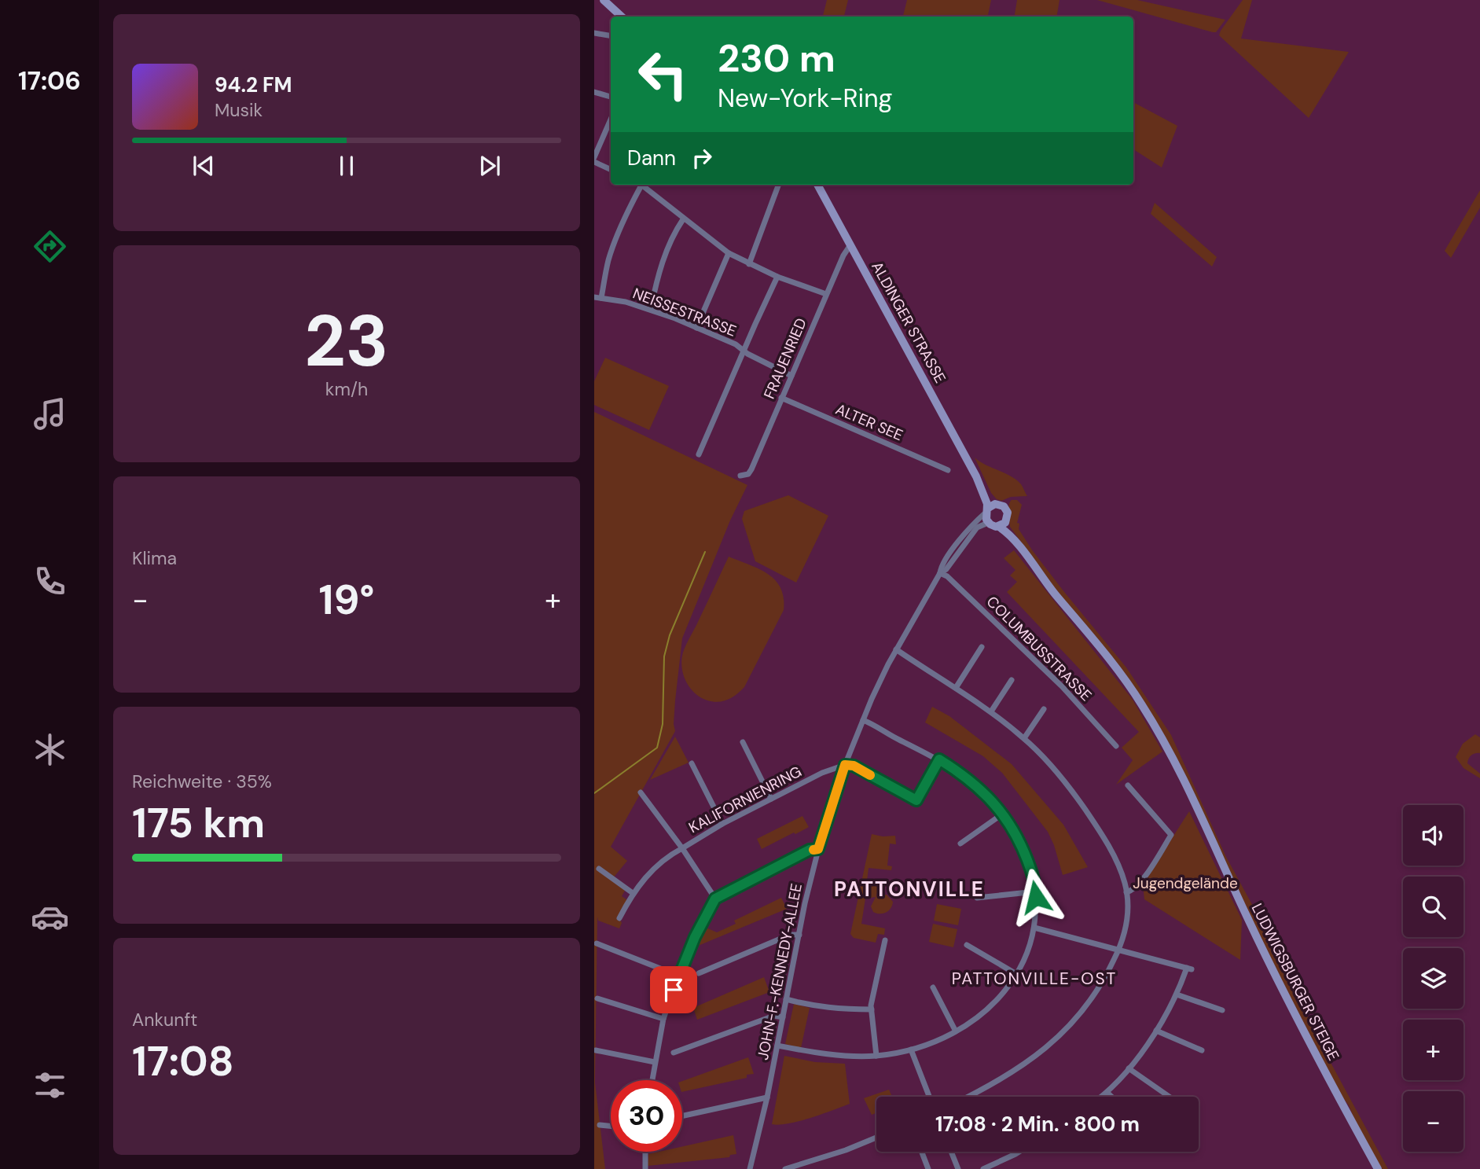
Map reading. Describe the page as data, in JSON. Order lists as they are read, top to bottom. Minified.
{"streets":{"main road":["ALDINGER STRASSE","LUDWIGSBURGER STEIGE"],"street":["NEISSESTRASSE","FRAUENRIED","ALTER SEE","COLUMBUSSTRASSE","KALIFORNIENRING","JOHN-F.-KENNEDY-ALLEE"]},"crossings":[["NEISSESTRASSE","FRAUENRIED"],["ALDINGER STRASSE","FRAUENRIED"],["ALDINGER STRASSE","JOHN-F.-KENNEDY-ALLEE"],["FRAUENRIED","ALTER SEE"],["COLUMBUSSTRASSE","JOHN-F.-KENNEDY-ALLEE"],["KALIFORNIENRING","JOHN-F.-KENNEDY-ALLEE"]],"districts":["PATTONVILLE","PATTONVILLE-OST"],"parks":["Jugendgelände"],"page":{"tabs":"17:06","turn":["230 m","New-York-Ring"],"song":["94.2 FM","Musik"],"then":"Dann","tile":[["23","km/h"],"Klima",["Reichweite · 35%","175 km"],["Ankunft","17:08"]],"heat":["−","19°","+"],"map_buttons":["+","−"],"limit":"30","trip":"17:08 · 2 Min. · 800 m"}}
